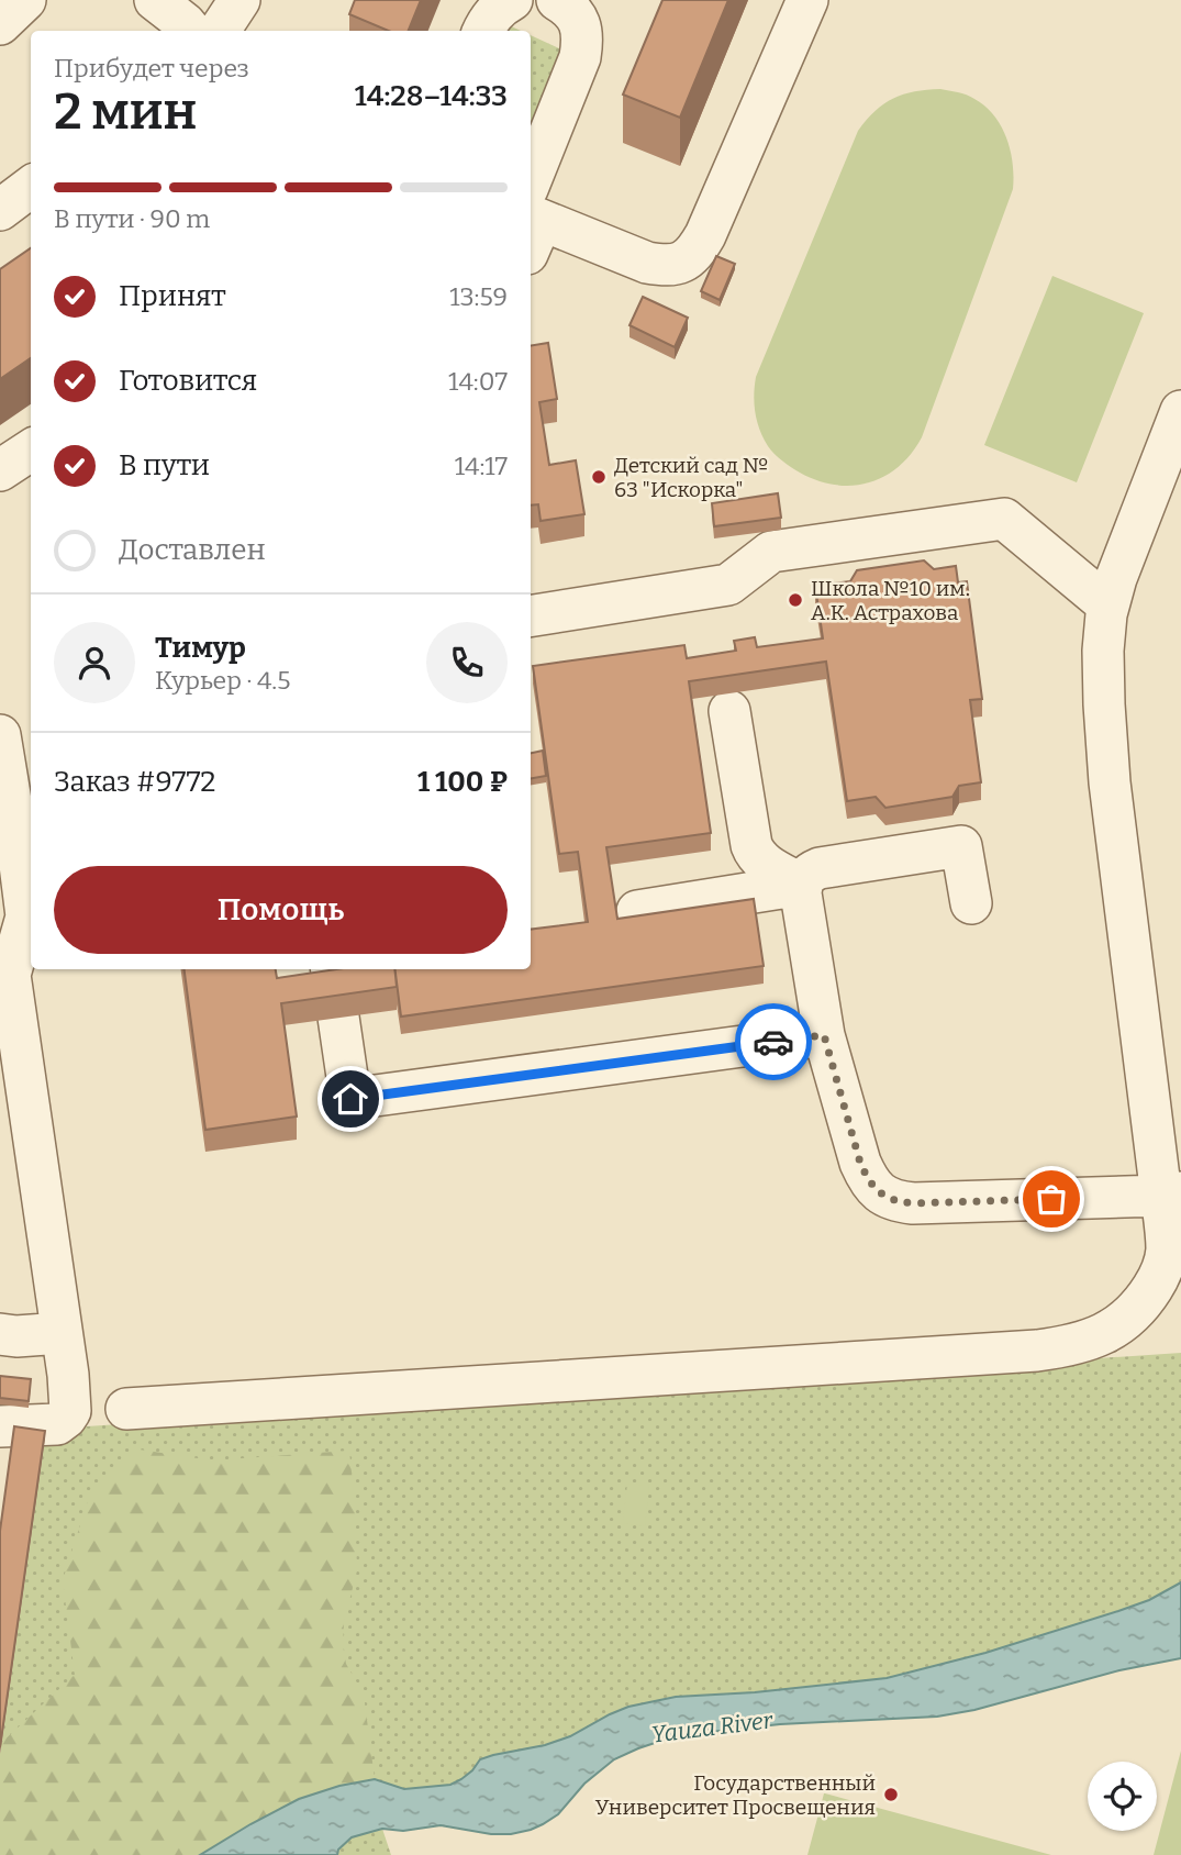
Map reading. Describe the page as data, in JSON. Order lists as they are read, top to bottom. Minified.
{"water":["Yauza River"],"places":["Детский сад № 63 \"Искорка\"","Школа №10 им. А.К. Астрахова","Государственный Университет Просвещения"],"page":{"heading":["2 мин","Прибудет через","14:28–14:33"],"panel":["Тимур","Курьер · 4.5","Заказ #9772","1 100 ₽"],"bar":"В пути · 90 m","list":[["Принят","13:59"],["Готовится","14:07"],["В пути","14:17"],"Доставлен"],"buttons":"Помощь"}}
